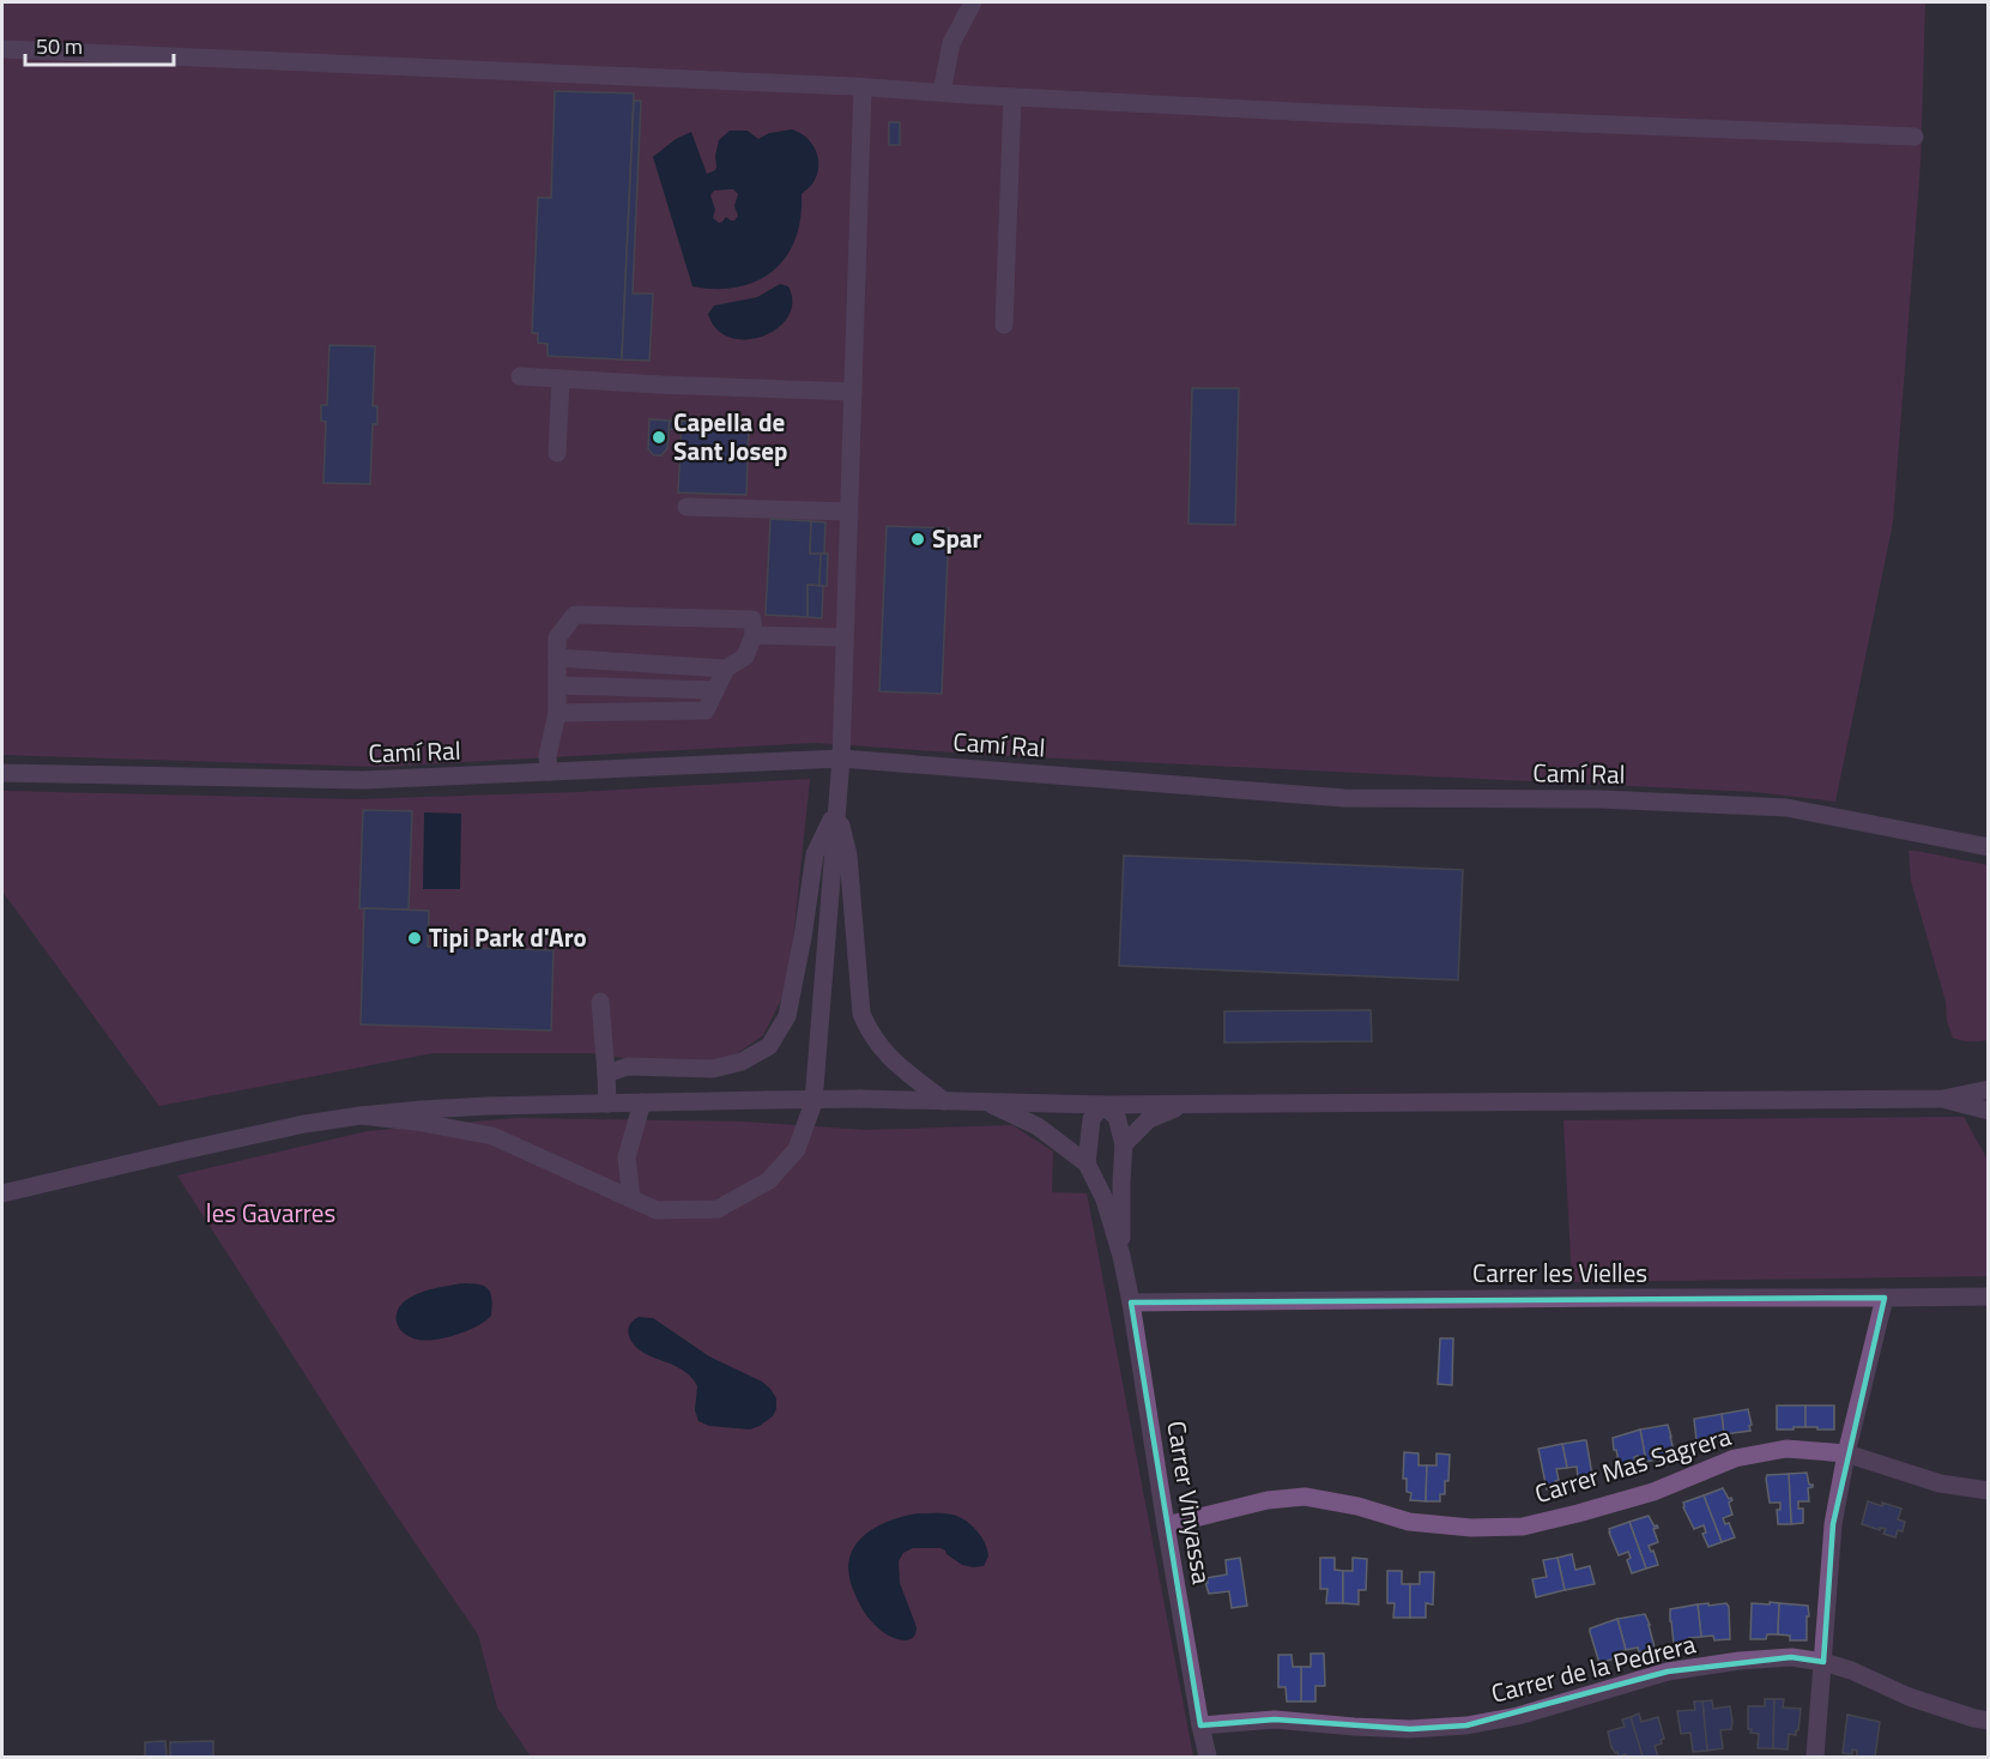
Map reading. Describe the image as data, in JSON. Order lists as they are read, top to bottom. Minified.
{"streets":{"street":["Camí Ral","Carrer les Vielles","Carrer Mas Sagrera","Carrer Vinyassa","Carrer de la Pedrera"]},"crossings":[["Carrer les Vielles","Carrer Vinyassa"],["Carrer Mas Sagrera","Carrer Vinyassa"],["Carrer Vinyassa","Carrer de la Pedrera"]],"parks":["les Gavarres"],"places":["Capella de Sant Josep","Spar","Tipi Park d'Aro"],"scale_bar":"50 m"}
